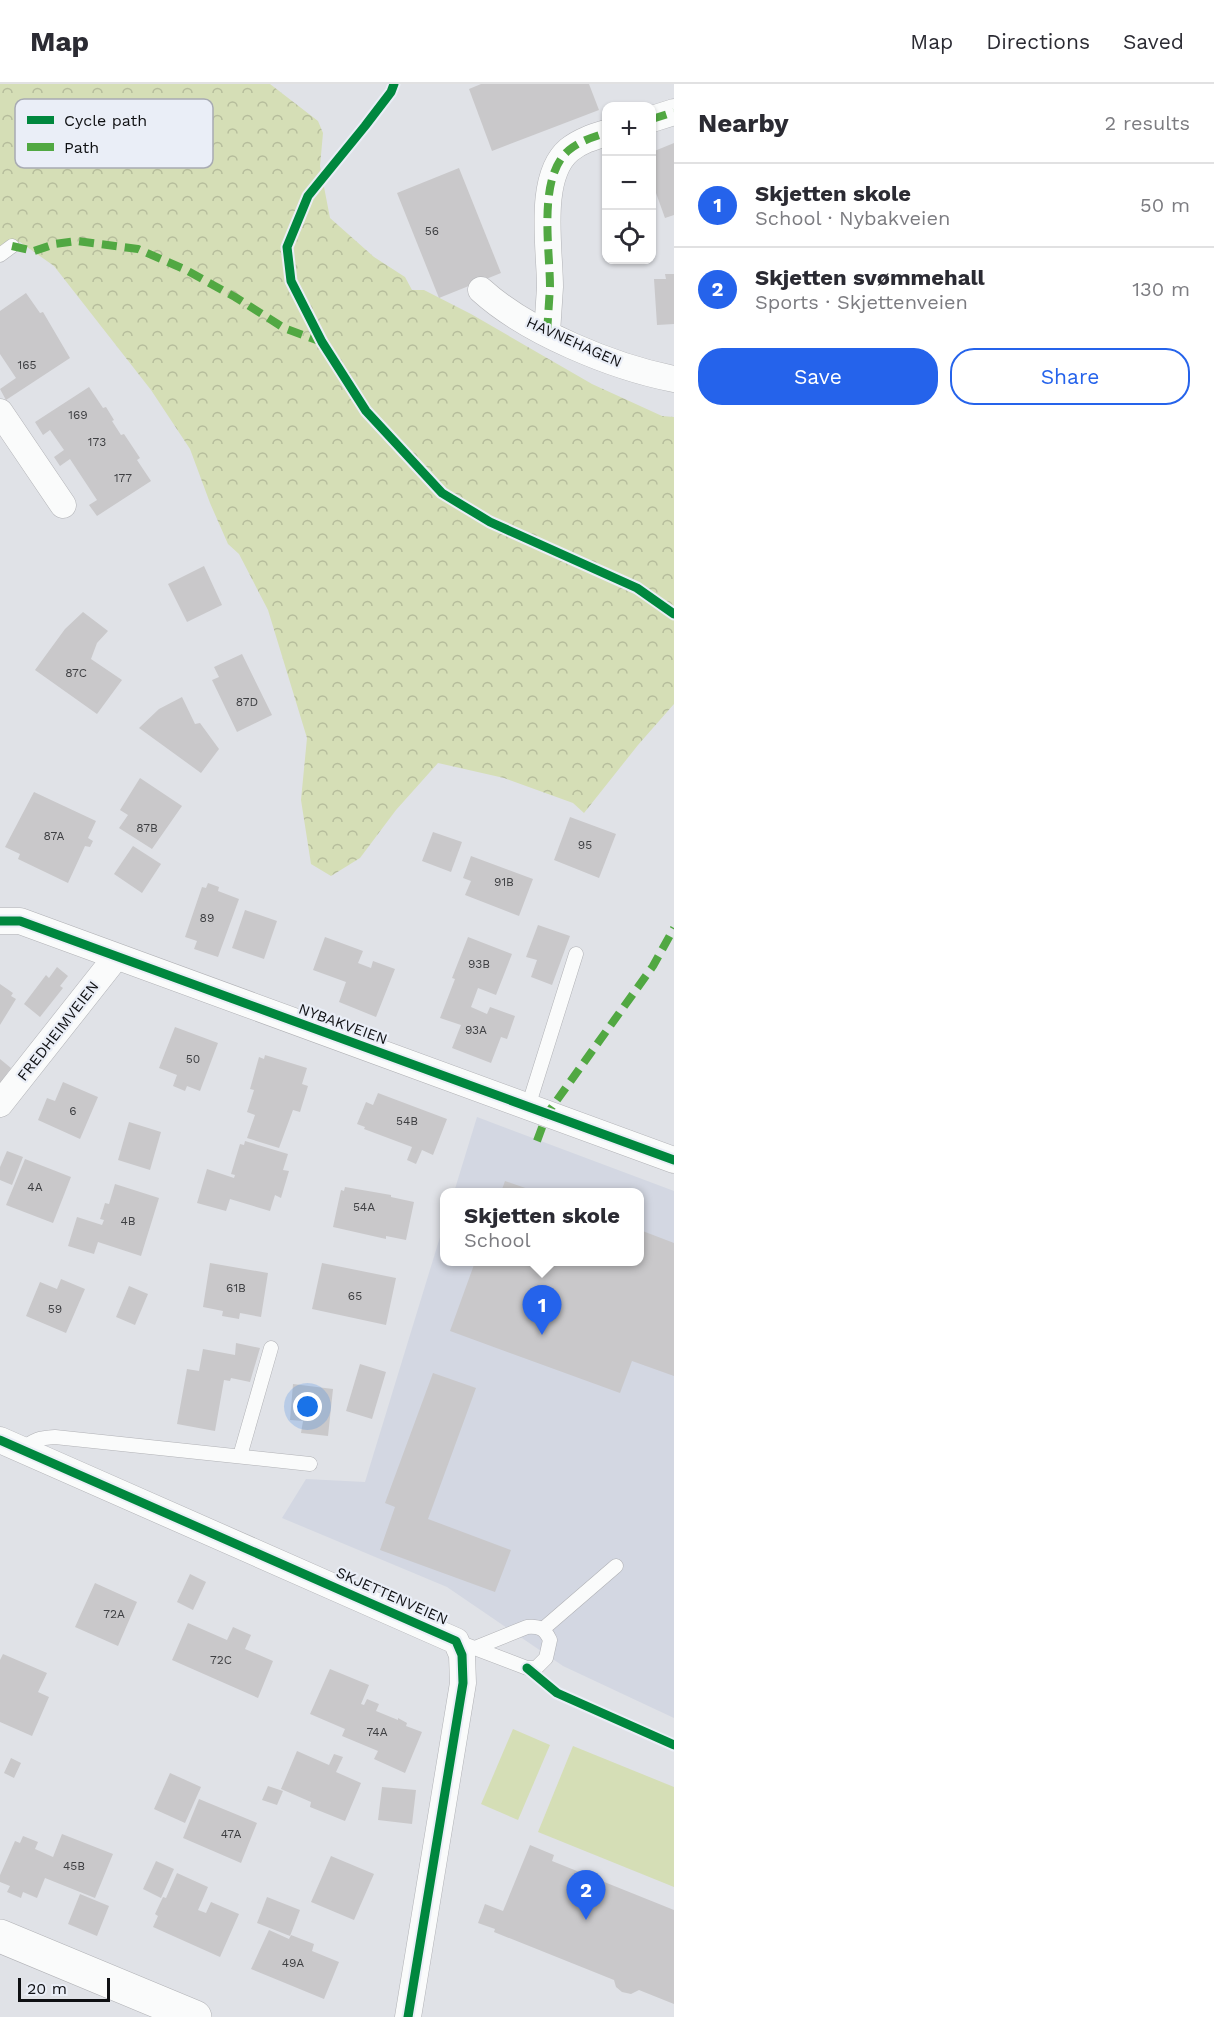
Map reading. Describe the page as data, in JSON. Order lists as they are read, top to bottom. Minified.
{"streets":{"street":["HAVNEHAGEN","NYBAKVEIEN","FREDHEIMVEIEN","SKJETTENVEIEN"]},"crossings":[["NYBAKVEIEN","FREDHEIMVEIEN"]],"house_numbers":["56","165","169","173","177","87C","87D","87B","87A","95","91B","89","93B","93A","50","6","54B","4A","54A","4B","61B","65","59","72A","72C","74A","47A","45B","49A"],"legend":["Cycle path","Path"],"scale_bar":"20 m","page":{"header":"Map","nav":["Map","Directions","Saved"],"heading":["Nearby","2 results"],"map_buttons":["+","−"],"list":[{"mark":"1","name":"Skjetten skole","note":"School · Nybakveien","value":"50 m"},{"mark":"2","name":"Skjetten svømmehall","note":"Sports · Skjettenveien","value":"130 m"}],"buttons":["Save","Share"],"popup":["Skjetten skole","School"],"pins":["1","2"],"scale":"20 m"}}
